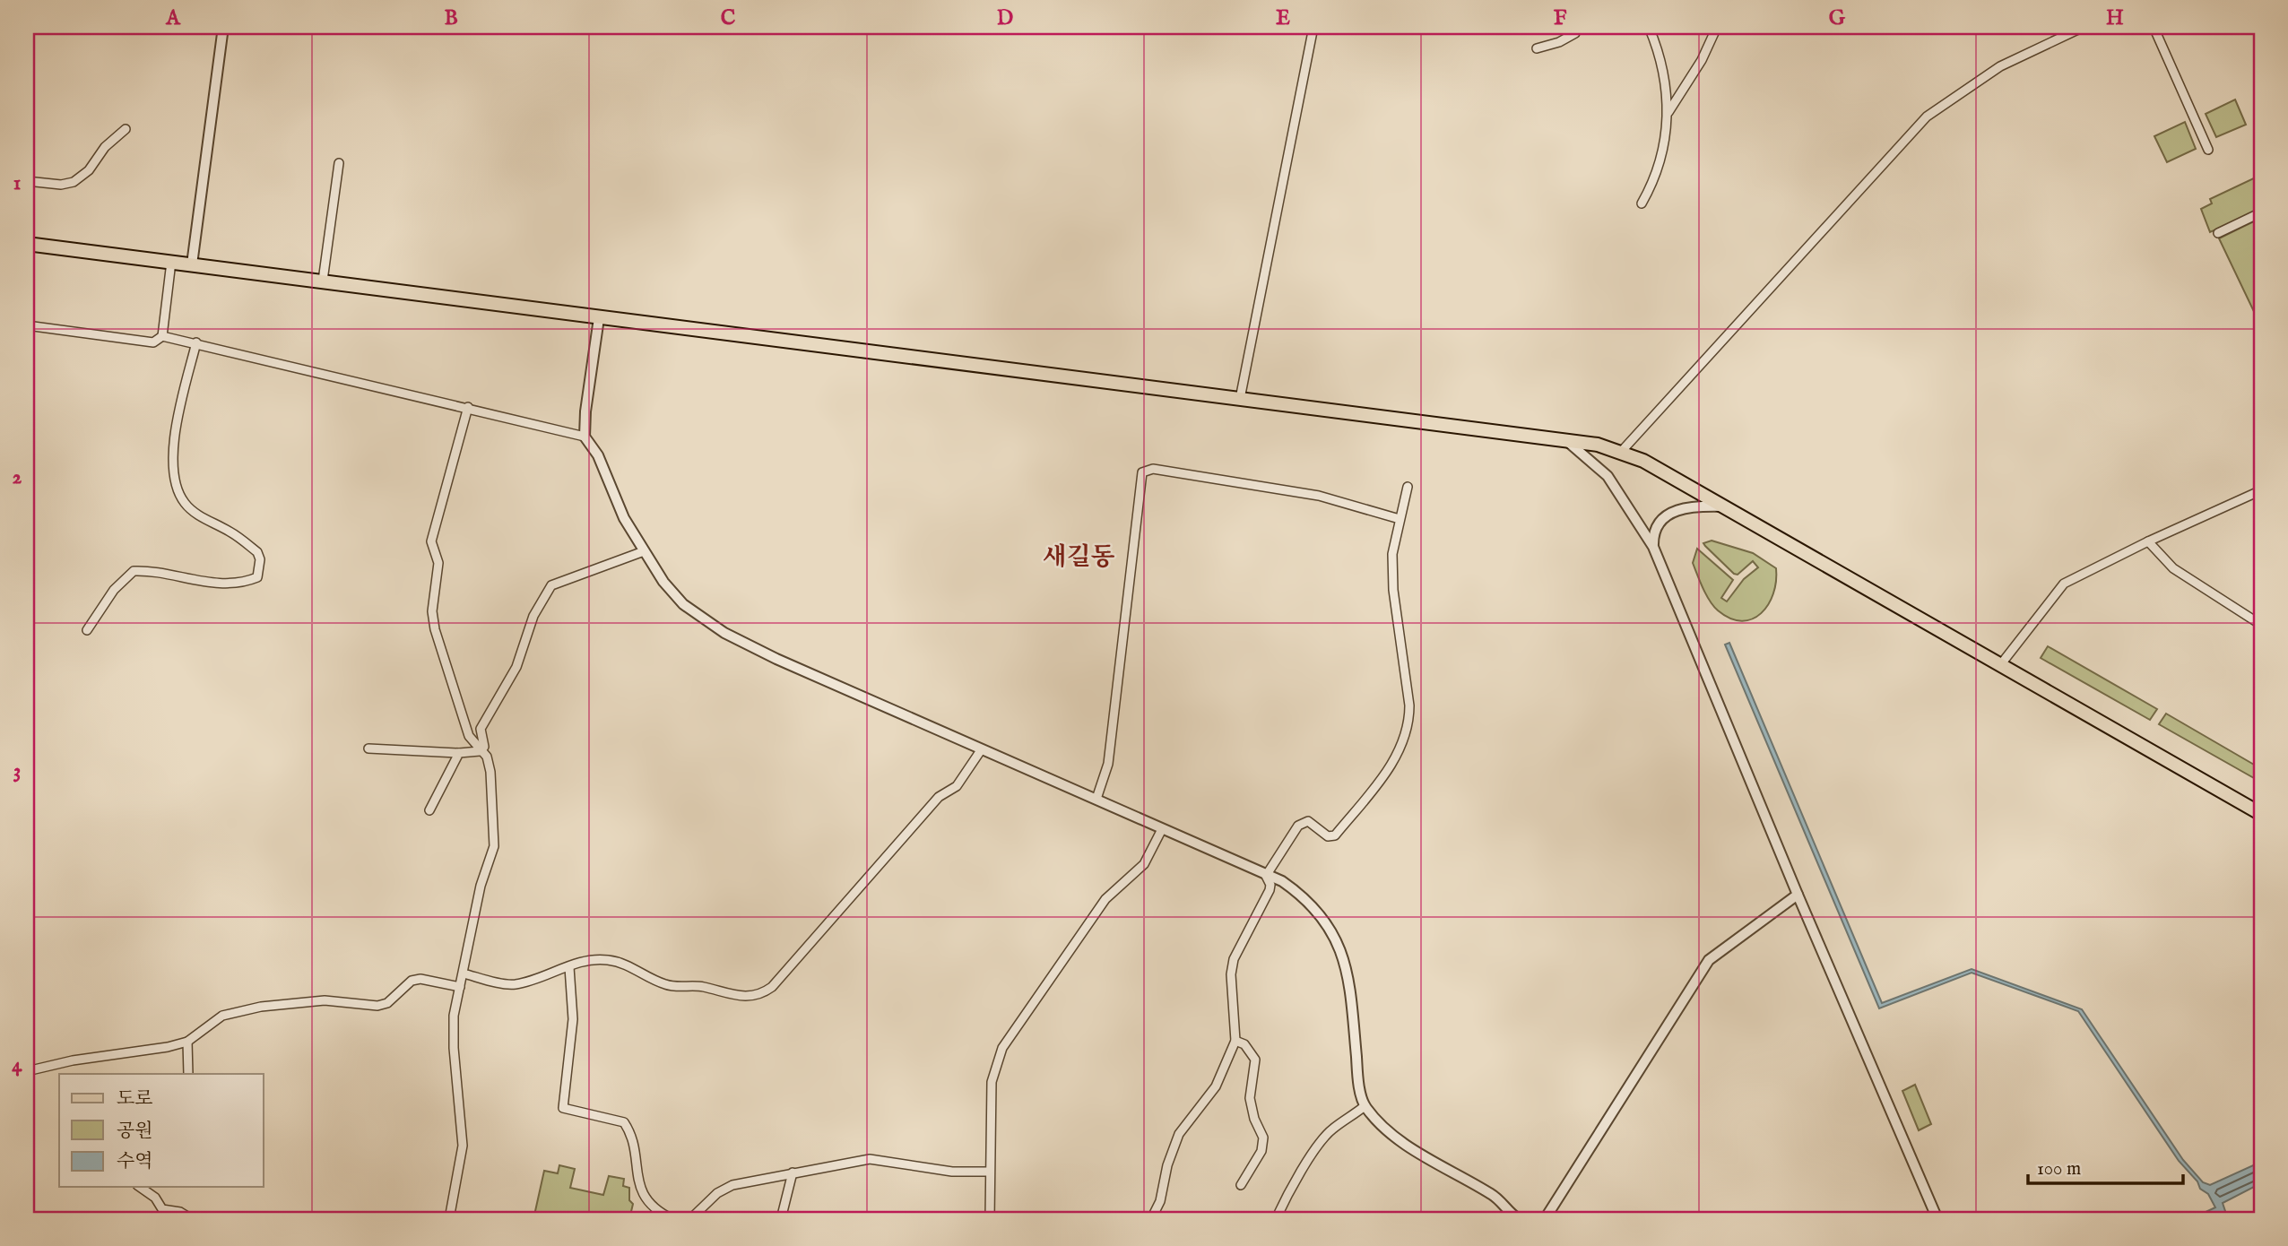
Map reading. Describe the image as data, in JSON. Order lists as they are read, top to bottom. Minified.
{"districts":["새길동"],"legend":["도로","공원","수역"],"scale_bar":"100 m","grid":{"columns":["A","B","C","D","E","F","G","H"],"rows":["1","2","3","4"]}}
